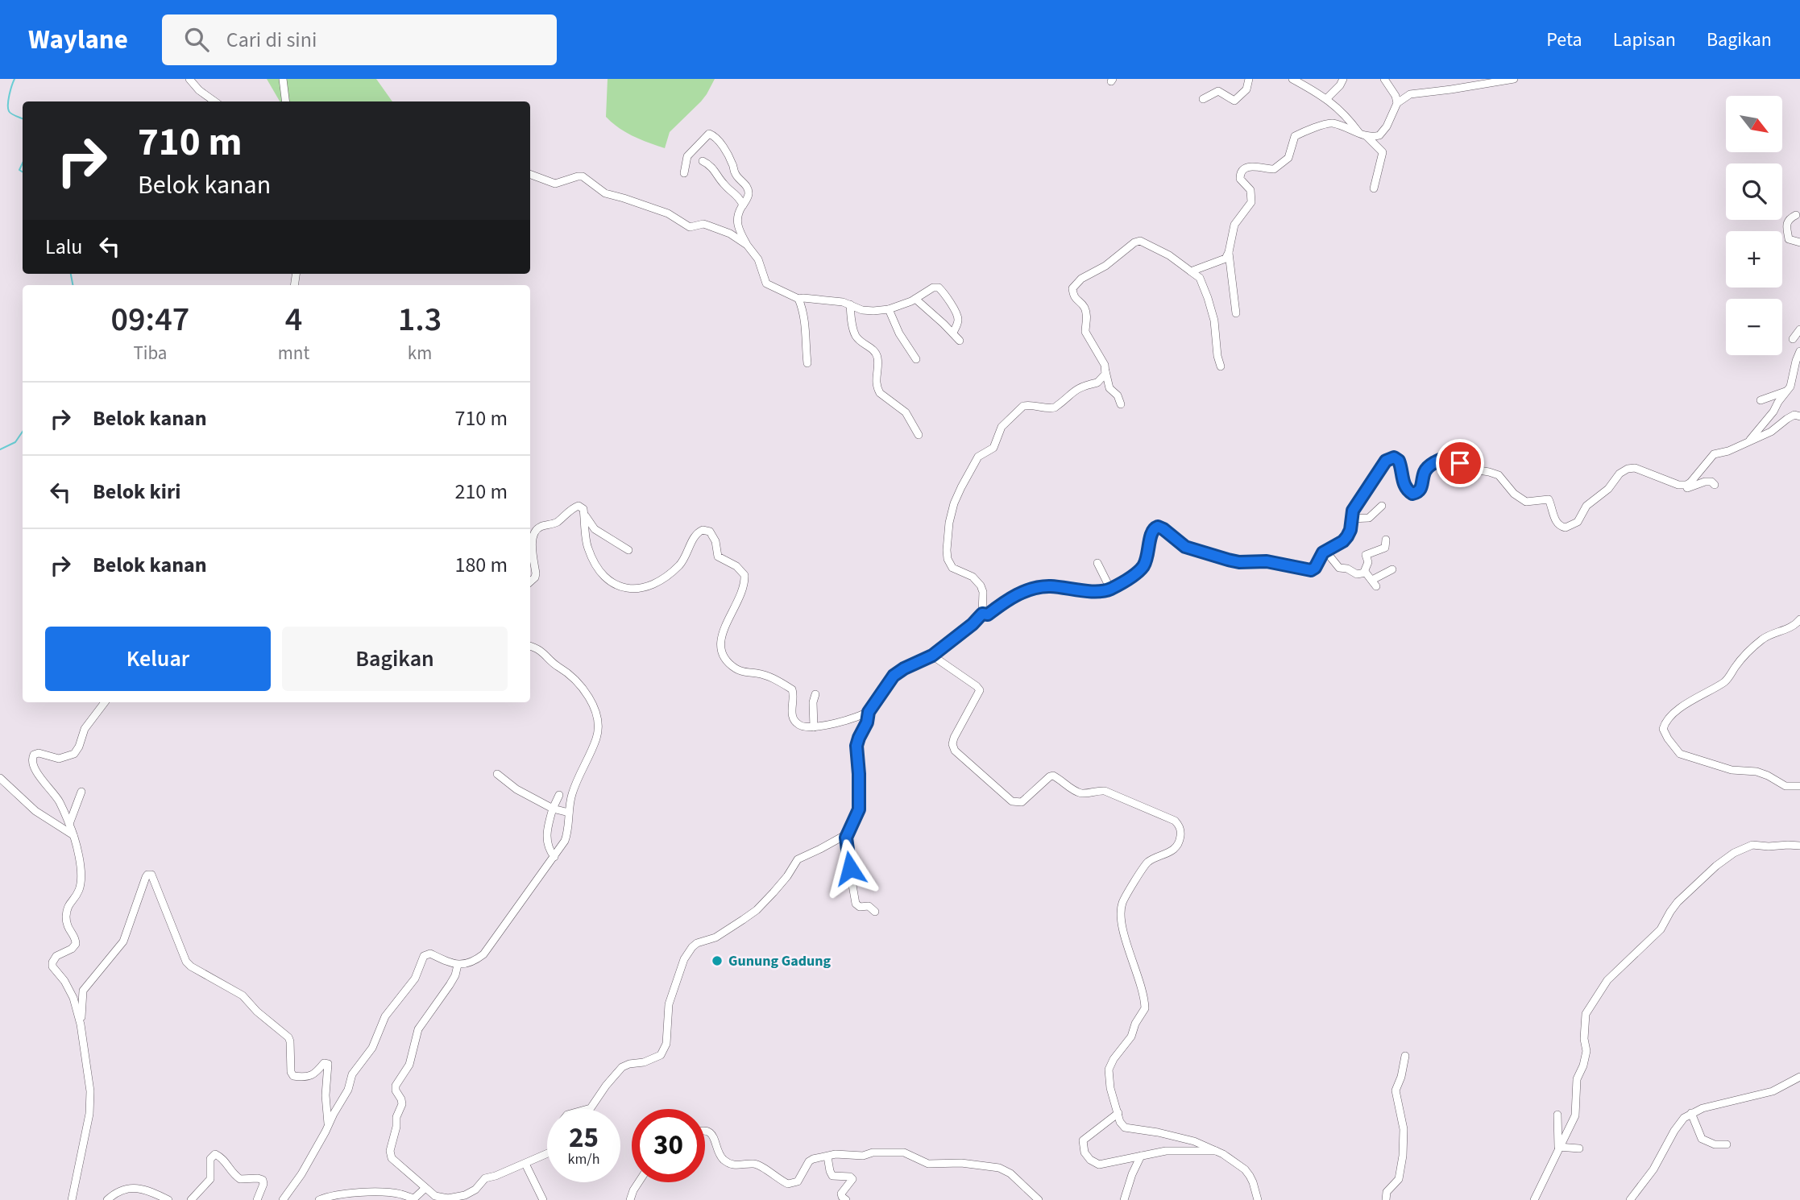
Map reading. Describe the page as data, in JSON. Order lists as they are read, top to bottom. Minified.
{"places":["Gunung Gadung"],"north":"bottom right","page":{"header":"Waylane","search":"Cari di sini","nav":["Peta","Lapisan","Bagikan"],"map_buttons":["+","−"],"turn":["710 m","Belok kanan"],"then":"Lalu","eta":["09:47","Tiba","4","mnt","1.3","km"],"list":[{"name":"Belok kanan","value":"710 m"},{"name":"Belok kiri","value":"210 m"},{"name":"Belok kanan","value":"180 m"}],"buttons":["Keluar","Bagikan"],"speed":"25 km/h","limit":"30"}}
